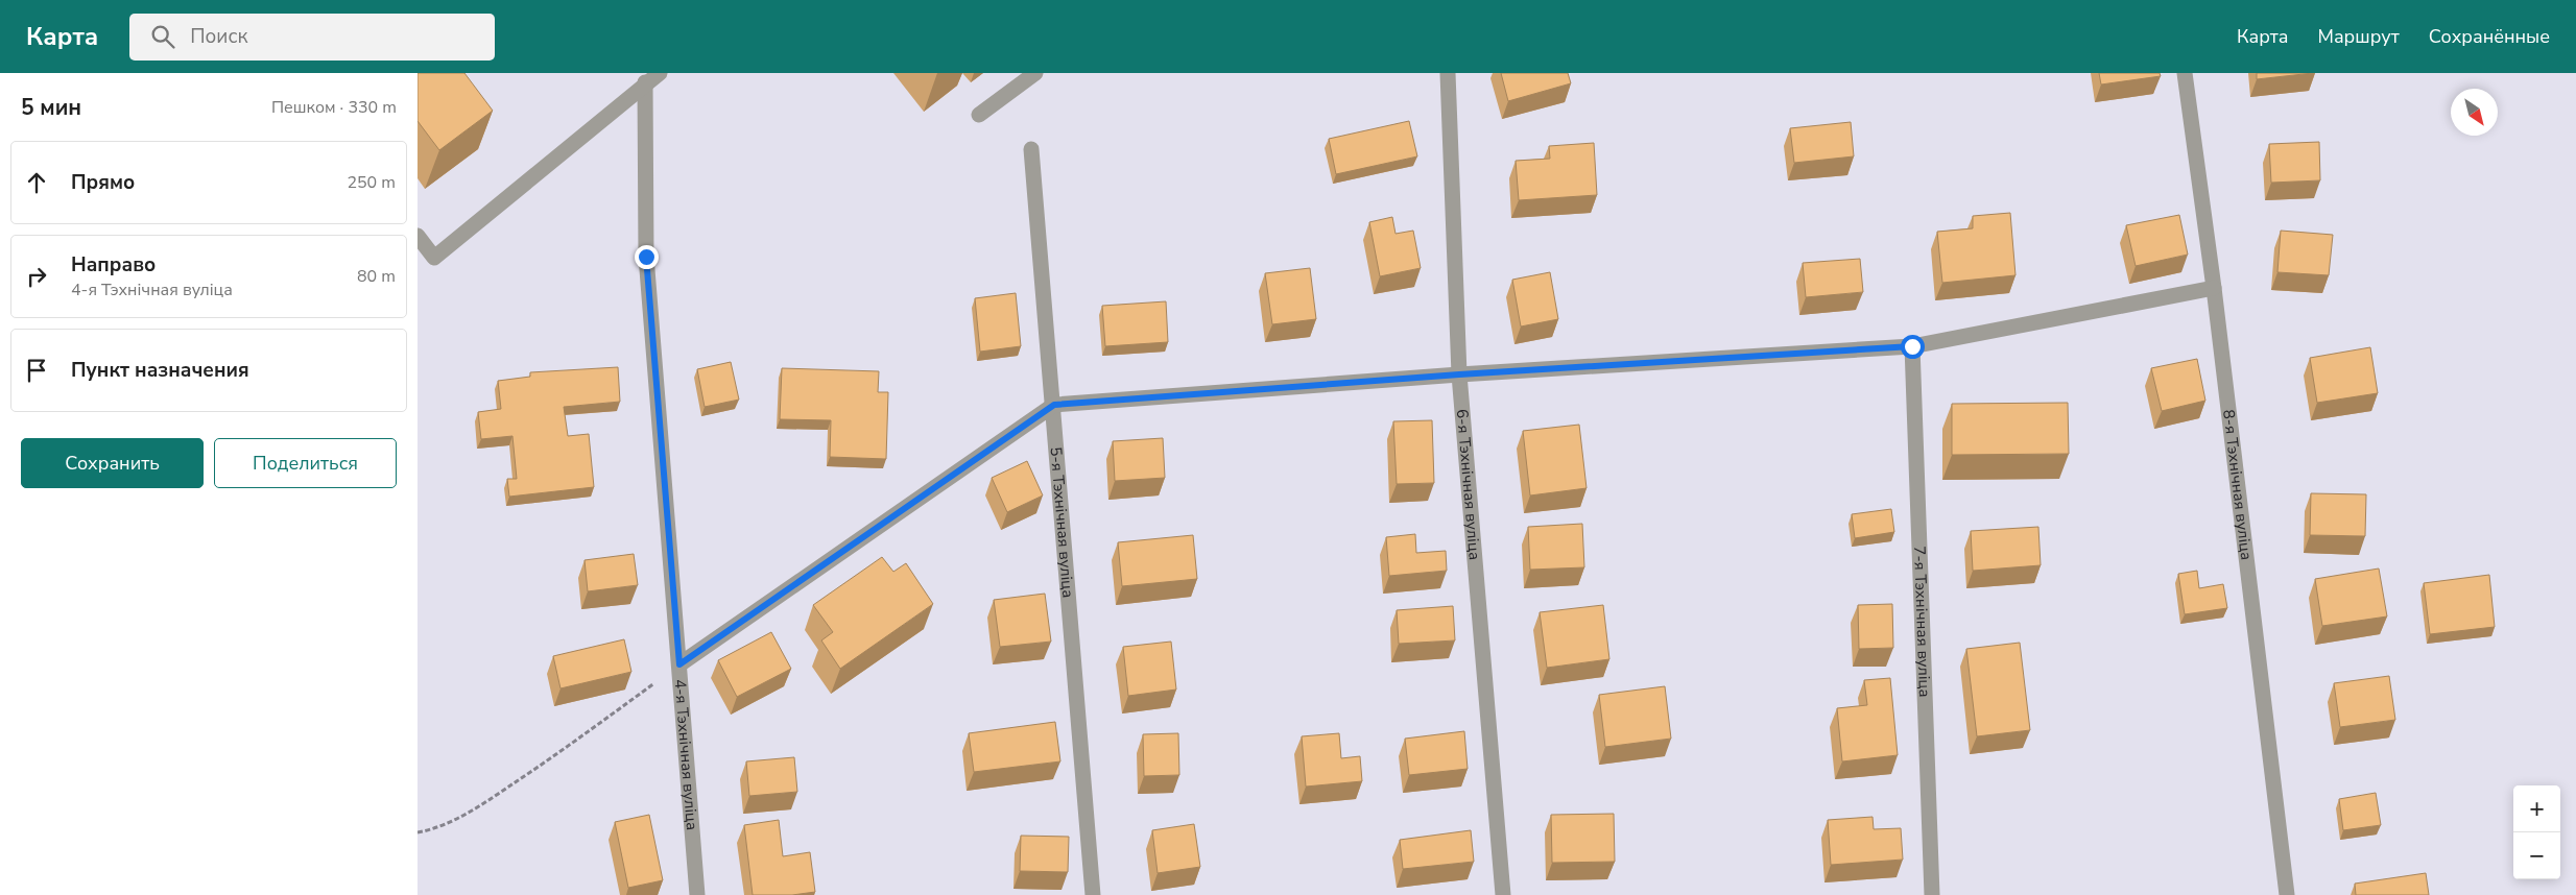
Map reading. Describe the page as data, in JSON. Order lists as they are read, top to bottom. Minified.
{"streets":{"street":["6-я Тэхнічная вуліца","8-я Тэхнічная вуліца","5-я Тэхнічная вуліца","7-я Тэхнічная вуліца","4-я Тэхнічная вуліца"]},"north":"bottom right","page":{"header":"Карта","search":"Поиск","nav":["Карта","Маршрут","Сохранённые"],"heading":["5 мин","Пешком · 330 m"],"list":[["Прямо","250 m"],["Направо","4-я Тэхнічная вуліца","80 m"],"Пункт назначения"],"buttons":["Сохранить","Поделиться"],"map_buttons":["+","−"]}}
